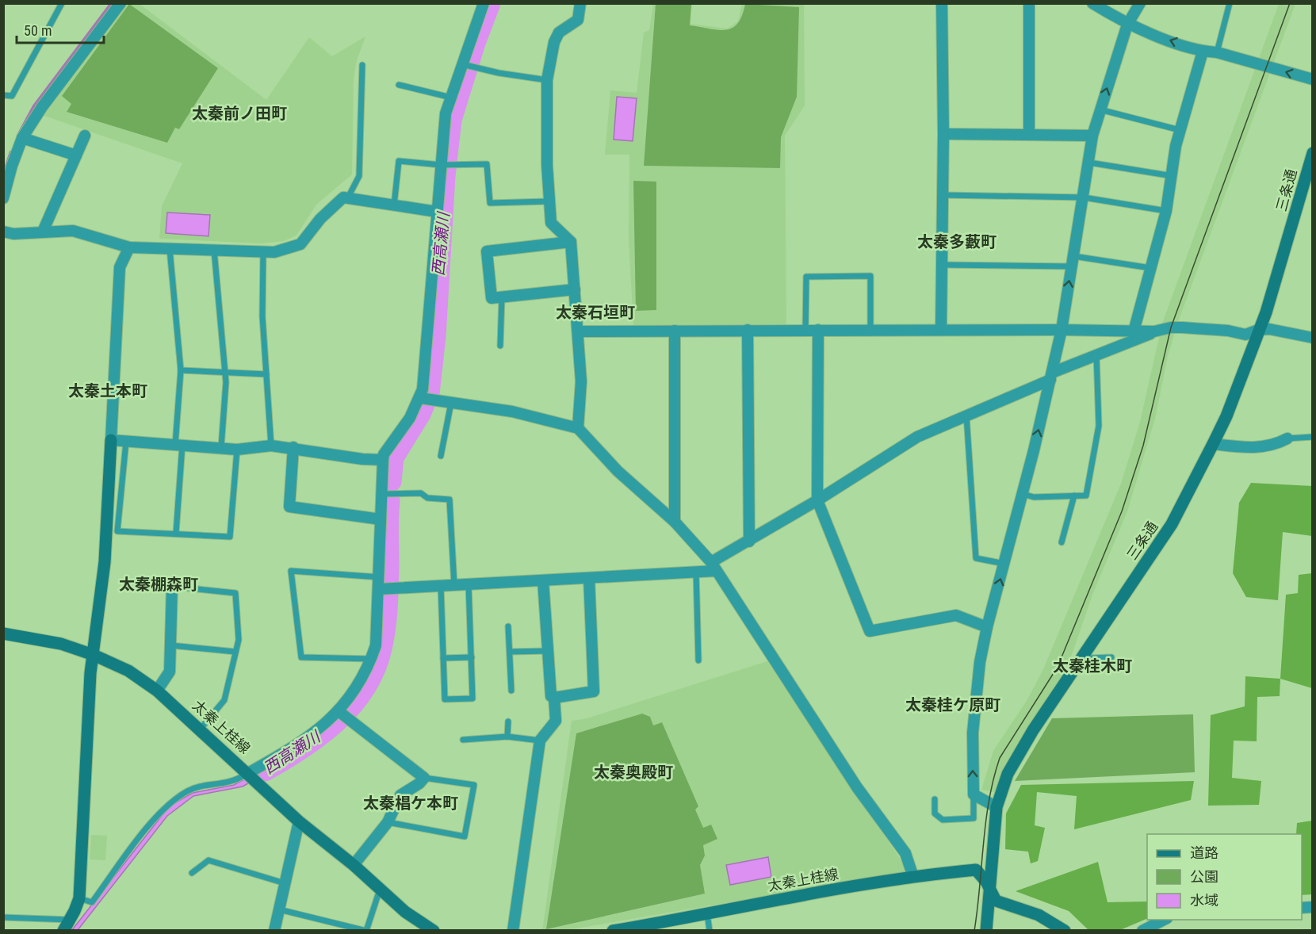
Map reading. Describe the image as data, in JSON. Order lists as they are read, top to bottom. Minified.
{"streets":{"main road":["三条通","太秦上桂線"]},"crossings":[["三条通","太秦上桂線"]],"districts":["太秦前ノ田町","太秦多藪町","太秦石垣町","太秦土本町","太秦棚森町","太秦桂木町","太秦桂ケ原町","太秦奥殿町","太秦椙ケ本町"],"water":["西高瀬川"],"legend":["道路","公園","水域"],"scale_bar":"50 m"}
